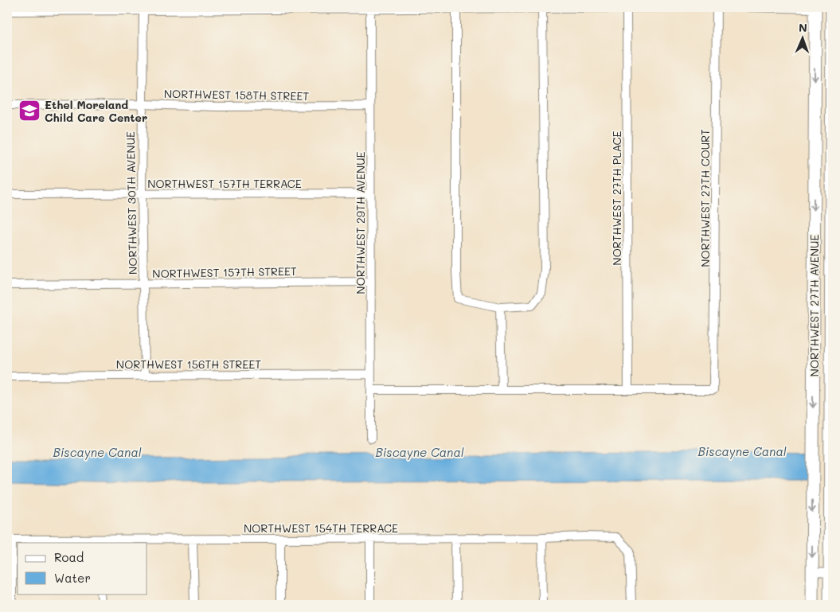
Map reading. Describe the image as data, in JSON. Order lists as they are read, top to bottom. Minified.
{"streets":{"main road":["NORTHWEST 27TH AVENUE"],"street":["NORTHWEST 158TH STREET","NORTHWEST 157TH TERRACE","NORTHWEST 27TH PLACE","NORTHWEST 27TH COURT","NORTHWEST 30TH AVENUE","NORTHWEST 29TH AVENUE","NORTHWEST 157TH STREET","NORTHWEST 156TH STREET","NORTHWEST 154TH TERRACE"]},"crossings":[["NORTHWEST 158TH STREET","NORTHWEST 30TH AVENUE"],["NORTHWEST 158TH STREET","NORTHWEST 29TH AVENUE"],["NORTHWEST 157TH TERRACE","NORTHWEST 30TH AVENUE"],["NORTHWEST 157TH TERRACE","NORTHWEST 29TH AVENUE"],["NORTHWEST 27TH PLACE","NORTHWEST 27TH COURT"],["NORTHWEST 30TH AVENUE","NORTHWEST 157TH STREET"],["NORTHWEST 30TH AVENUE","NORTHWEST 156TH STREET"],["NORTHWEST 29TH AVENUE","NORTHWEST 157TH STREET"],["NORTHWEST 29TH AVENUE","NORTHWEST 156TH STREET"]],"water":["Biscayne Canal"],"places":{"school or university":["Ethel Moreland Child Care Center"]},"legend":["Road","Water"],"north":"top"}
